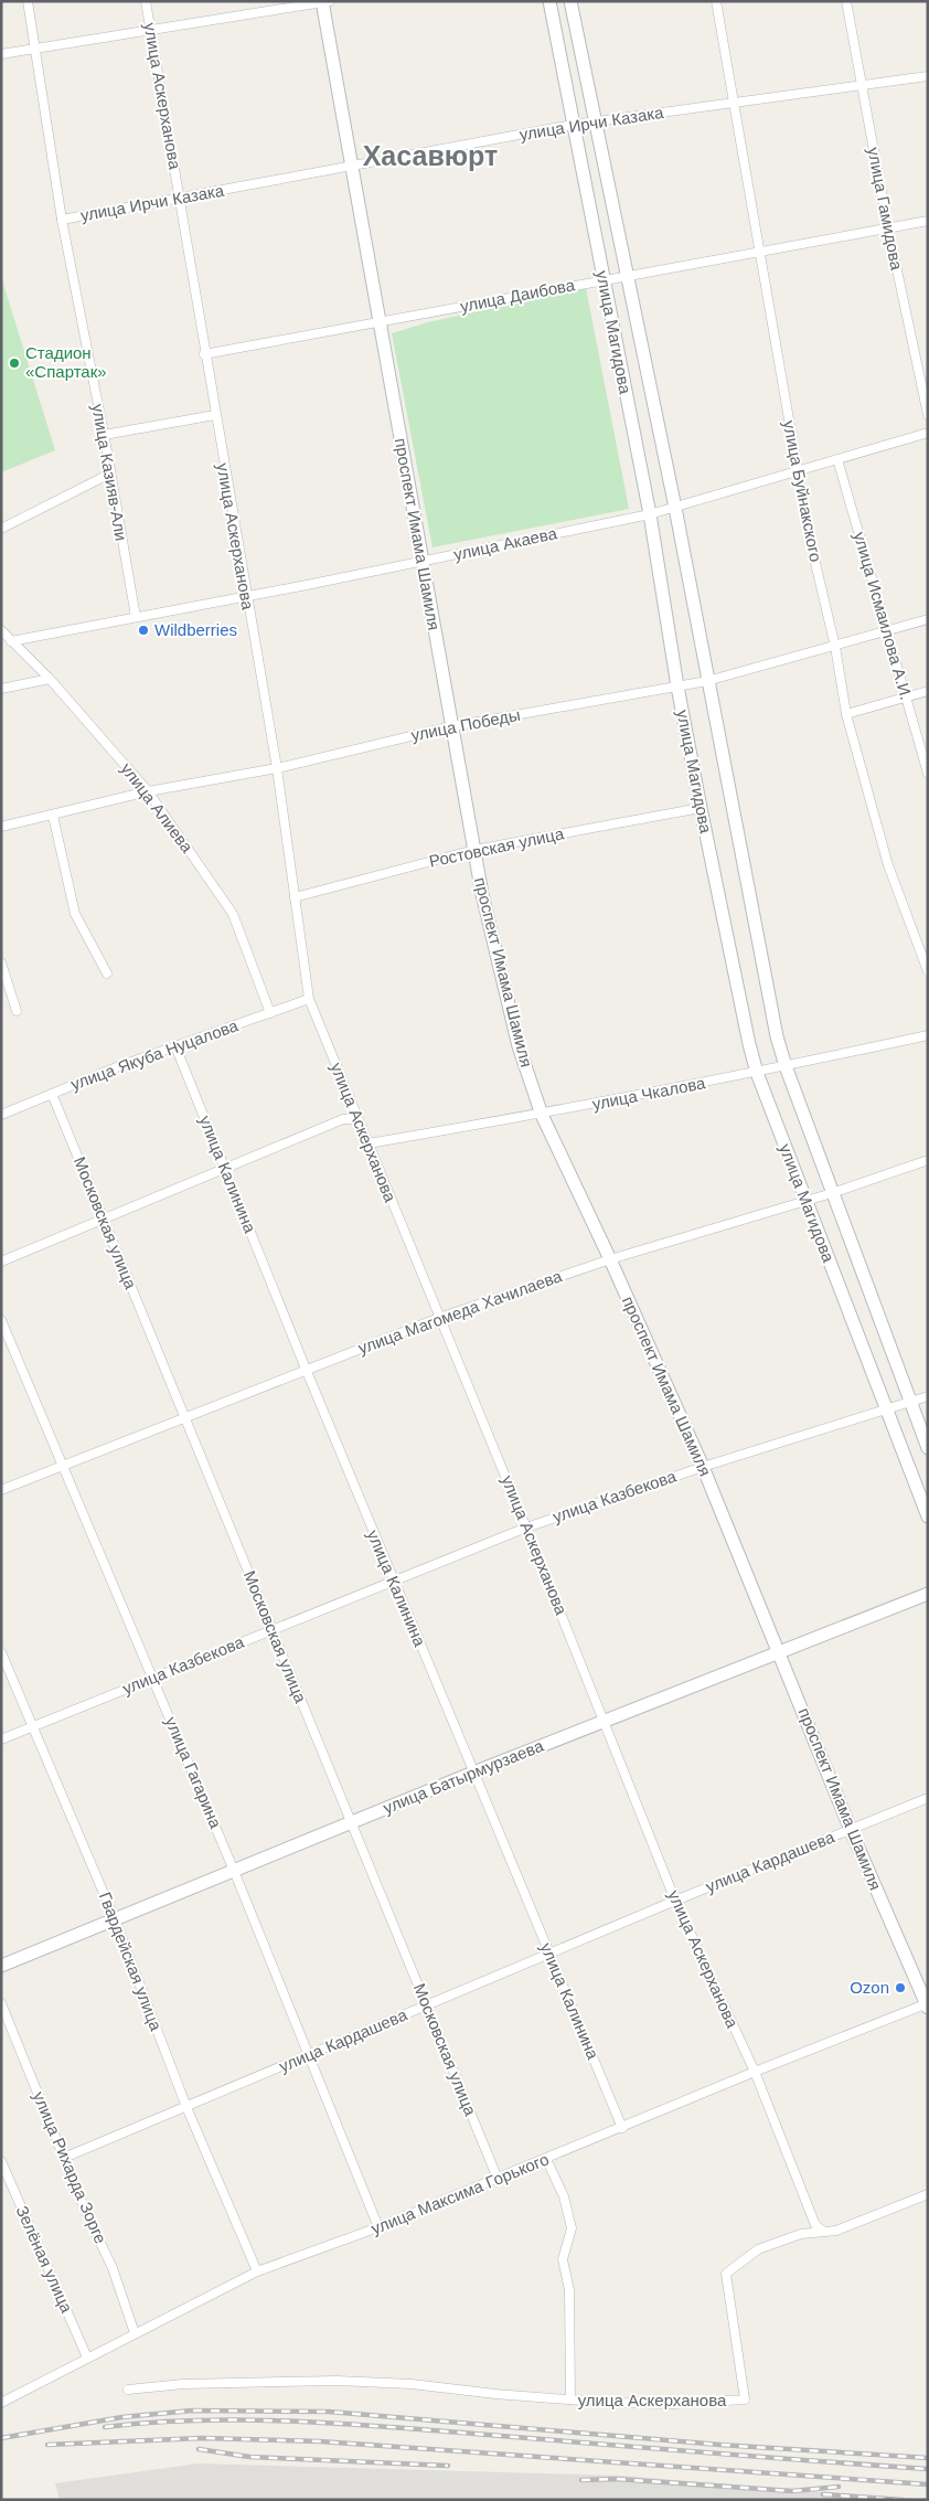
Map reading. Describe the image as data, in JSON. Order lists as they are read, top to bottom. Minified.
{"streets":{"main road":["улица Магидова","проспект Имама Шамиля","улица Батырмурзаева"],"street":["улица Аскерханова","улица Ирчи Казака","улица Гамидова","улица Даибова","улица Казияв-Али","улица Буйнакского","улица Акаева","улица Исмаилова А.И.","улица Победы","улица Алиева","Ростовская улица","улица Якуба Нуцалова","улица Чкалова","улица Калинина","Московская улица","улица Магомеда Хачилаева","улица Казбекова","улица Гагарина","улица Кардашева","Гвардейская улица","улица Рихарда Зорге","улица Максима Горького","Зелёная улица"]},"crossings":[["улица Аскерханова","улица Ирчи Казака"],["улица Аскерханова","улица Даибова"],["улица Аскерханова","улица Акаева"],["улица Аскерханова","улица Победы"],["улица Аскерханова","Ростовская улица"],["улица Аскерханова","улица Якуба Нуцалова"],["улица Аскерханова","улица Чкалова"],["улица Аскерханова","улица Магомеда Хачилаева"],["улица Аскерханова","улица Казбекова"],["улица Аскерханова","улица Батырмурзаева"],["улица Аскерханова","улица Кардашева"],["улица Аскерханова","улица Максима Горького"],["улица Ирчи Казака","улица Гамидова"],["улица Ирчи Казака","улица Магидова"],["улица Ирчи Казака","улица Казияв-Али"],["улица Ирчи Казака","улица Буйнакского"],["улица Ирчи Казака","проспект Имама Шамиля"],["улица Гамидова","улица Даибова"],["улица Даибова","улица Магидова"],["улица Даибова","улица Буйнакского"],["улица Даибова","проспект Имама Шамиля"],["улица Магидова","улица Акаева"],["улица Магидова","улица Победы"],["улица Магидова","Ростовская улица"],["улица Магидова","улица Чкалова"],["улица Магидова","улица Магомеда Хачилаева"],["улица Магидова","улица Казбекова"],["улица Казияв-Али","улица Акаева"],["улица Буйнакского","улица Акаева"],["улица Буйнакского","улица Победы"],["проспект Имама Шамиля","улица Акаева"],["проспект Имама Шамиля","улица Победы"],["проспект Имама Шамиля","Ростовская улица"],["проспект Имама Шамиля","улица Чкалова"],["проспект Имама Шамиля","улица Магомеда Хачилаева"],["проспект Имама Шамиля","улица Казбекова"],["проспект Имама Шамиля","улица Батырмурзаева"],["проспект Имама Шамиля","улица Кардашева"],["проспект Имама Шамиля","улица Максима Горького"],["улица Акаева","улица Исмаилова А.И."],["улица Акаева","улица Алиева"],["улица Исмаилова А.И.","улица Победы"],["улица Победы","улица Алиева"],["улица Алиева","улица Якуба Нуцалова"],["улица Якуба Нуцалова","улица Калинина"],["улица Якуба Нуцалова","Московская улица"],["улица Калинина","улица Магомеда Хачилаева"],["улица Калинина","улица Казбекова"],["улица Калинина","улица Батырмурзаева"],["улица Калинина","улица Кардашева"],["улица Калинина","улица Максима Горького"],["Московская улица","улица Магомеда Хачилаева"],["Московская улица","улица Казбекова"],["Московская улица","улица Батырмурзаева"],["Московская улица","улица Кардашева"],["Московская улица","улица Максима Горького"],["улица Магомеда Хачилаева","улица Гагарина"],["улица Казбекова","улица Гагарина"],["улица Казбекова","Гвардейская улица"],["улица Гагарина","улица Батырмурзаева"],["улица Гагарина","улица Кардашева"],["улица Гагарина","улица Максима Горького"],["улица Батырмурзаева","Гвардейская улица"],["улица Кардашева","Гвардейская улица"],["улица Кардашева","улица Рихарда Зорге"],["Гвардейская улица","улица Максима Горького"],["улица Рихарда Зорге","улица Максима Горького"],["улица Максима Горького","Зелёная улица"]],"districts":["Хасавюрт"],"places":["Стадион «Спартак»","Wildberries","Ozon"]}
